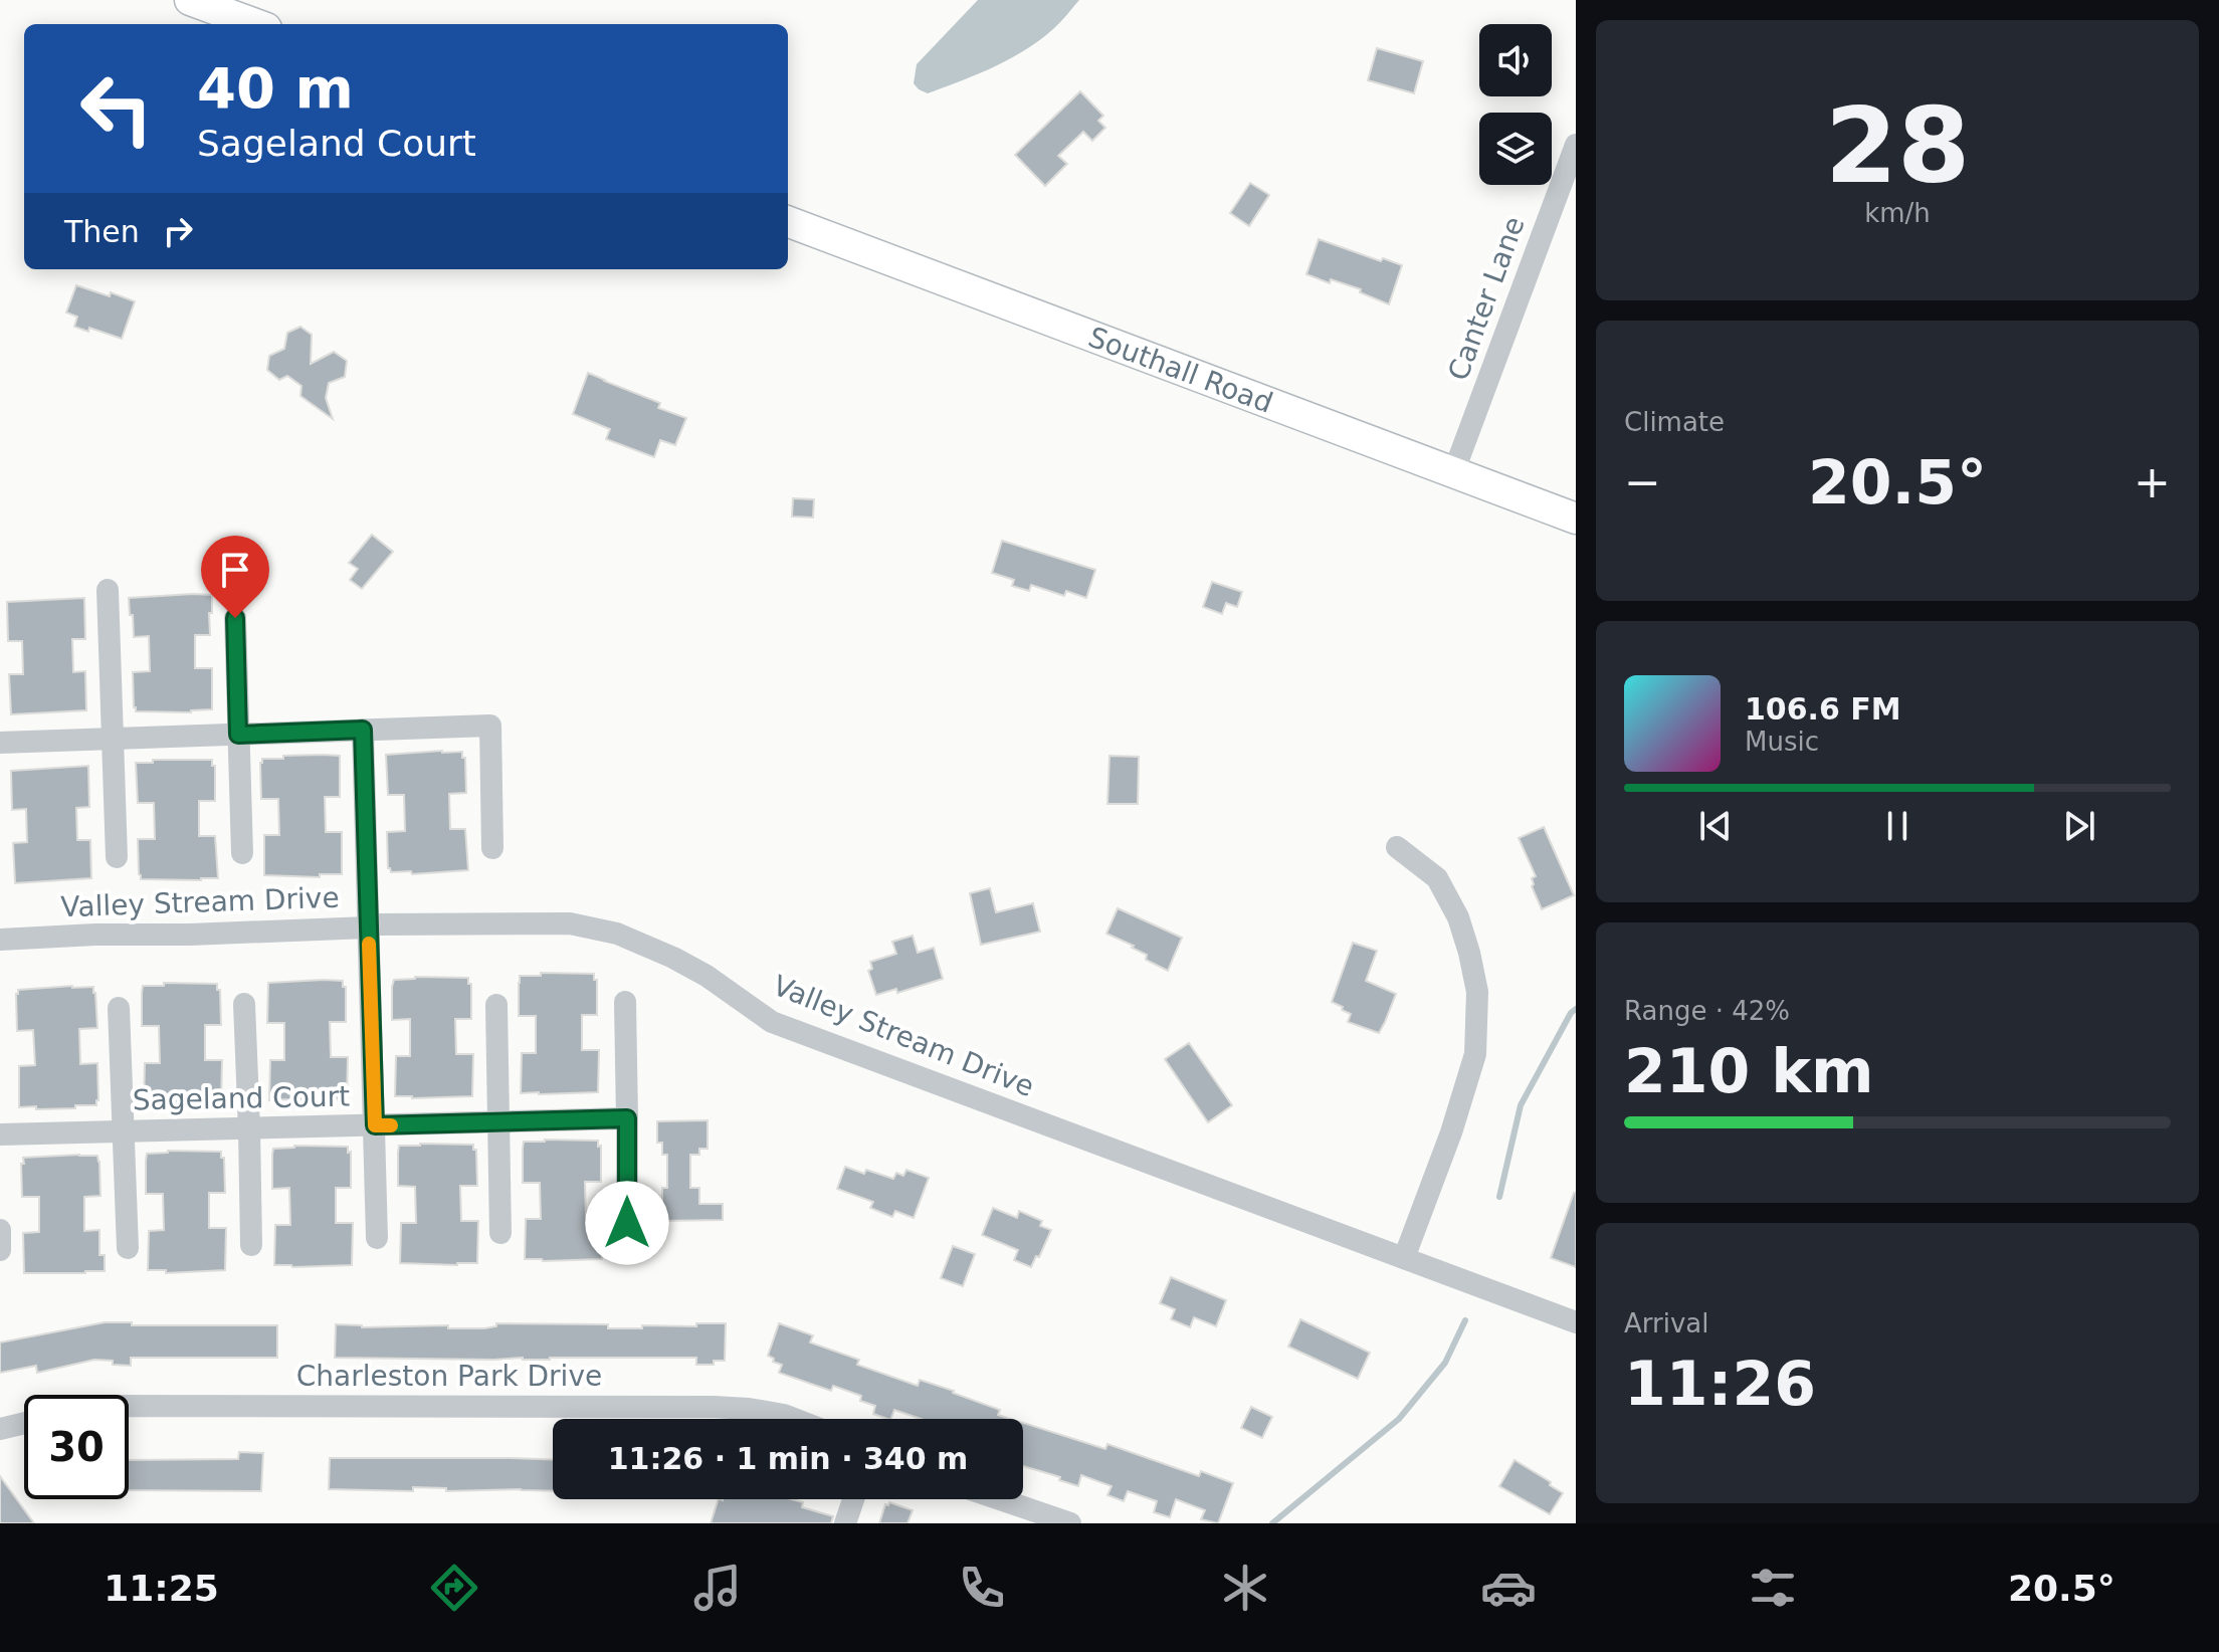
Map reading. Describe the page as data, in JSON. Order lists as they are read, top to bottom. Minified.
{"streets":{"street":["Canter Lane","Southall Road","Valley Stream Drive","Sageland Court","Charleston Park Drive"]},"crossings":[["Canter Lane","Southall Road"]],"page":{"tile":[["28","km/h"],"Climate",["Range · 42%","210 km"],["Arrival","11:26"]],"turn":["40 m","Sageland Court"],"then":"Then","heat":["−","20.5°","+"],"song":["106.6 FM","Music"],"limit":"30","trip":"11:26 · 1 min · 340 m","tabs":["11:25","20.5°"]}}
